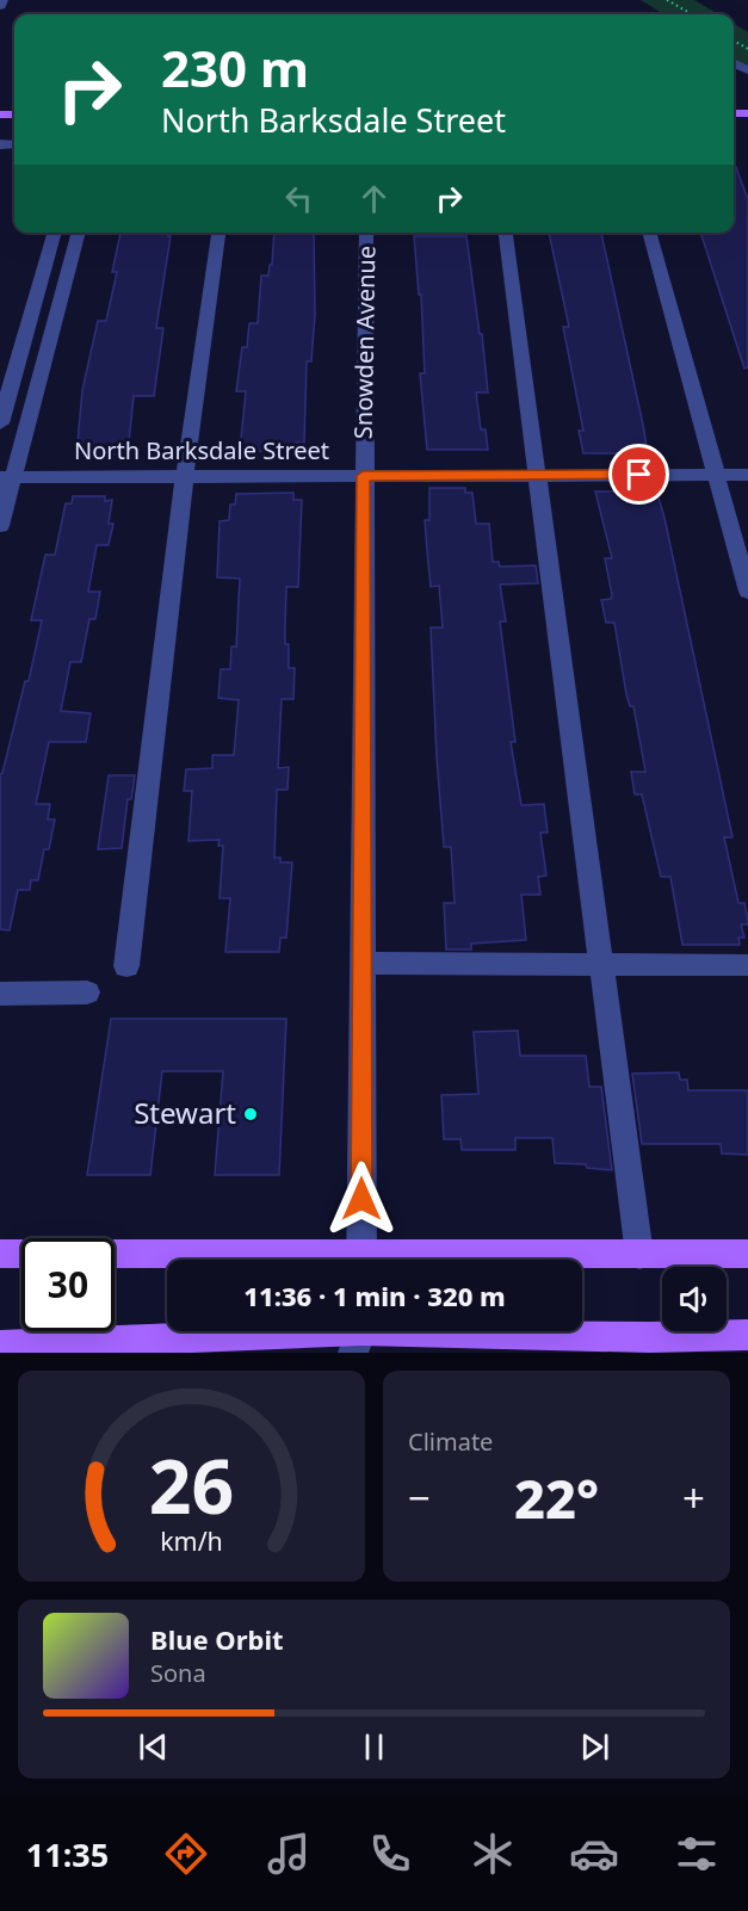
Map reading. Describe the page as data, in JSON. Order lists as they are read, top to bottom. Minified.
{"streets":{"street":["Snowden Avenue","North Barksdale Street"]},"crossings":[["Snowden Avenue","North Barksdale Street"]],"places":["Stewart"],"page":{"turn":["230 m","North Barksdale Street"],"limit":"30","trip":"11:36 · 1 min · 320 m","tile":"Climate","heat":["−","22°","+"],"song":["Blue Orbit","Sona"],"tabs":"11:35","gauge":["26","km/h"]}}
